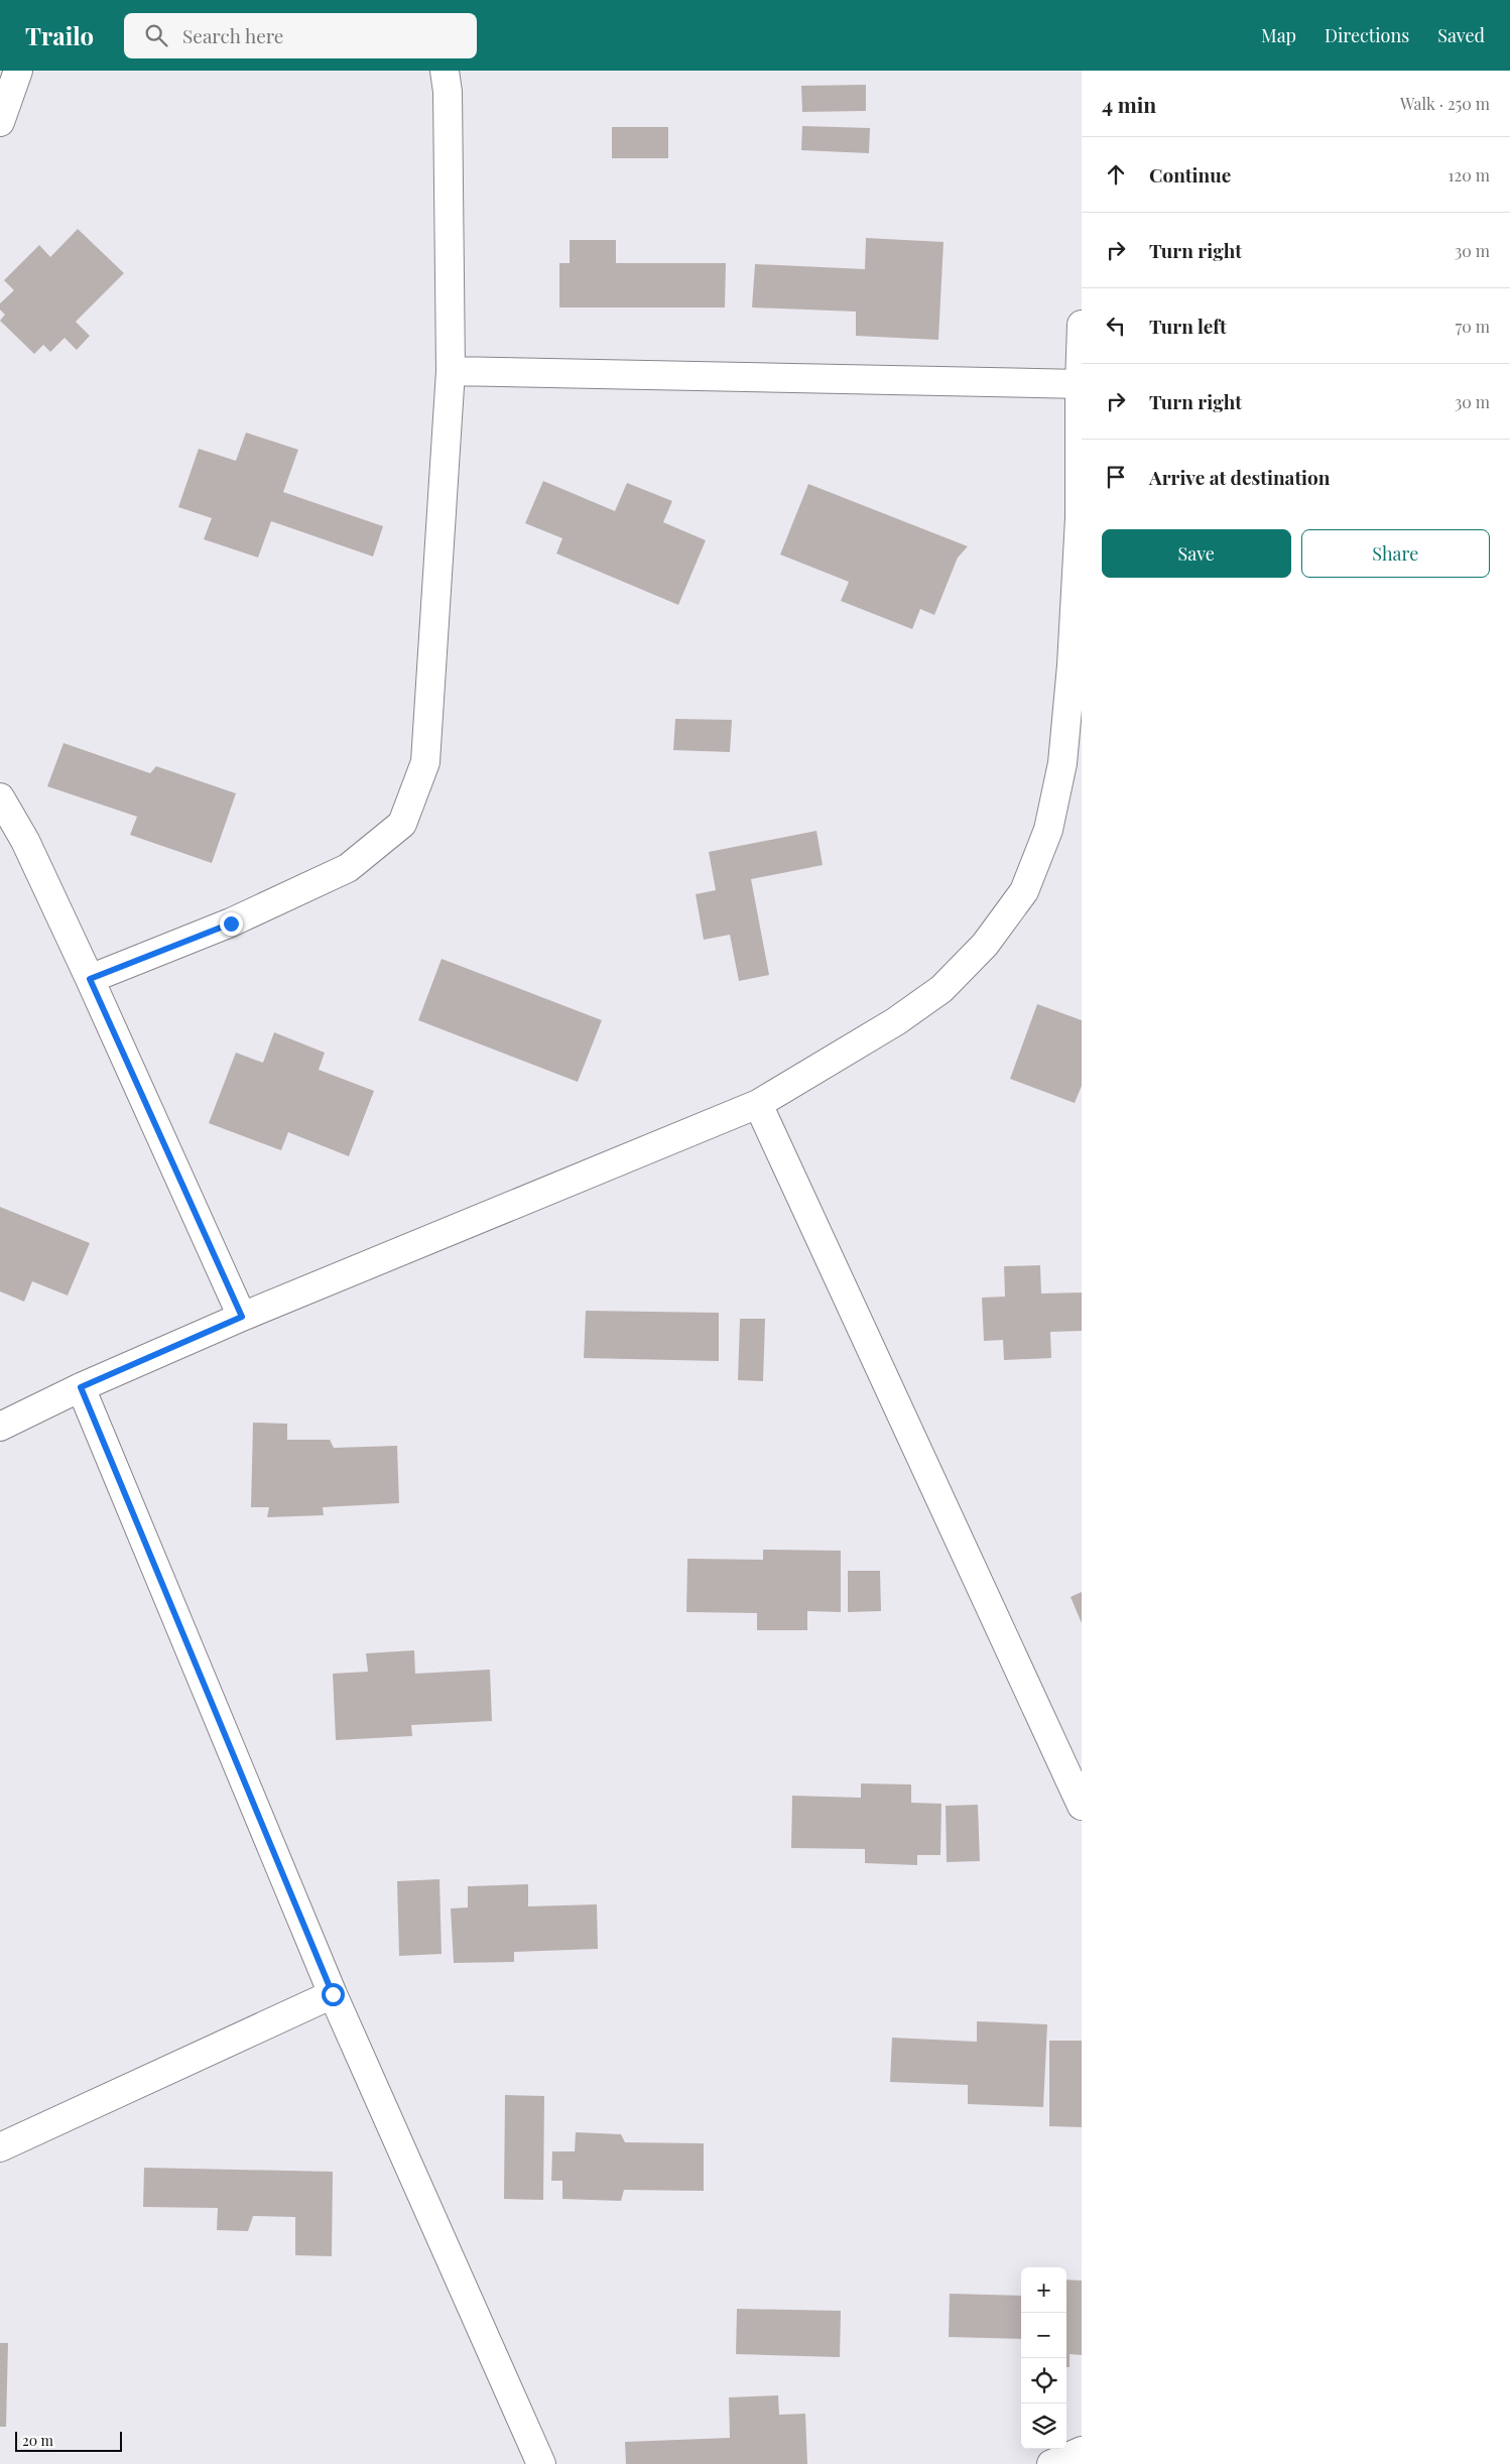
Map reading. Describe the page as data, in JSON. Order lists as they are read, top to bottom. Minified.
{"scale_bar":"20 m","page":{"header":"Trailo","search":"Search here","nav":["Map","Directions","Saved"],"heading":["4 min","Walk · 250 m"],"list":[["Continue","120 m"],["Turn right","30 m"],["Turn left","70 m"],["Turn right","30 m"],"Arrive at destination"],"buttons":["Save","Share"],"map_buttons":["+","−"],"scale":"20 m"}}
